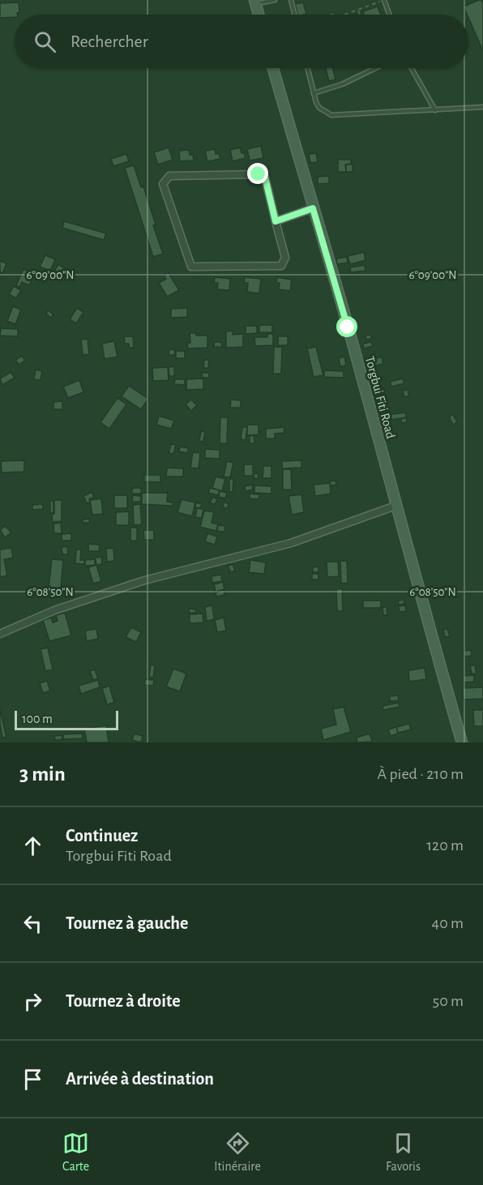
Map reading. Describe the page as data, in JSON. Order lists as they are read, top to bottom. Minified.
{"streets":{"street":["Torgbui Fiti Road"]},"scale_bar":"100 m","page":{"search":"Rechercher","scale":"100 m","heading":["3 min","À pied · 210 m"],"list":[["Continuez","Torgbui Fiti Road","120 m"],["Tournez à gauche","40 m"],["Tournez à droite","50 m"],"Arrivée à destination"],"nav":["Carte","Itinéraire","Favoris"]},"coordinates":["6°09'00\"N","6°08'50\"N"]}
